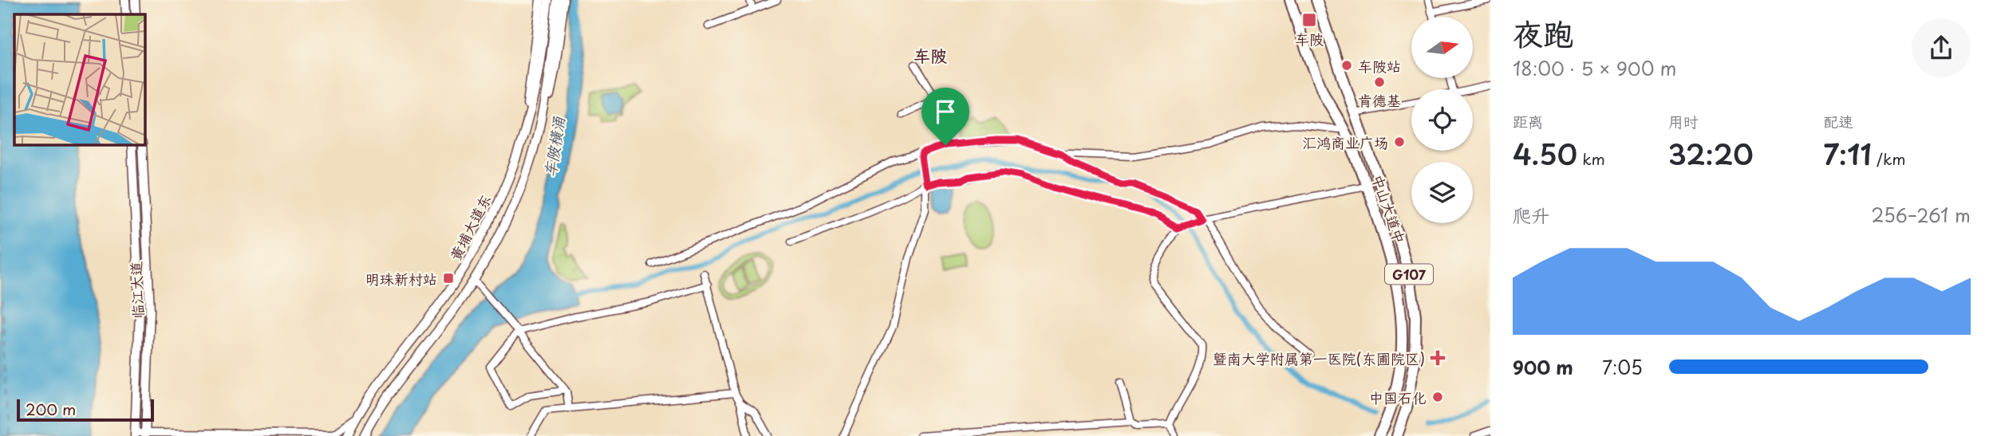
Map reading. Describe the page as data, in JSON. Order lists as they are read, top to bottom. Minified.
{"streets":{"highway":["中山大道中","G107"],"main road":["黄埔大道东","临江大道"]},"districts":["车陂"],"water":["车陂横涌"],"places":{"transit":["车陂","明珠新村站"],"other":["车陂站","肯德基","汇鸿商业广场","中国石化"],"health":["暨南大学附属第一医院(东圃院区)"]},"scale_bar":"200 m","north":"right","page":{"heading":["夜跑","18:00 · 5 × 900 m"],"stats":[["距离","4.50 km"],["用时","32:20"],["配速","7:11 /km"]],"chart":["爬升","256–261 m"],"list":[{"name":"900 m","note":"7:05"}],"scale":"200 m"}}
